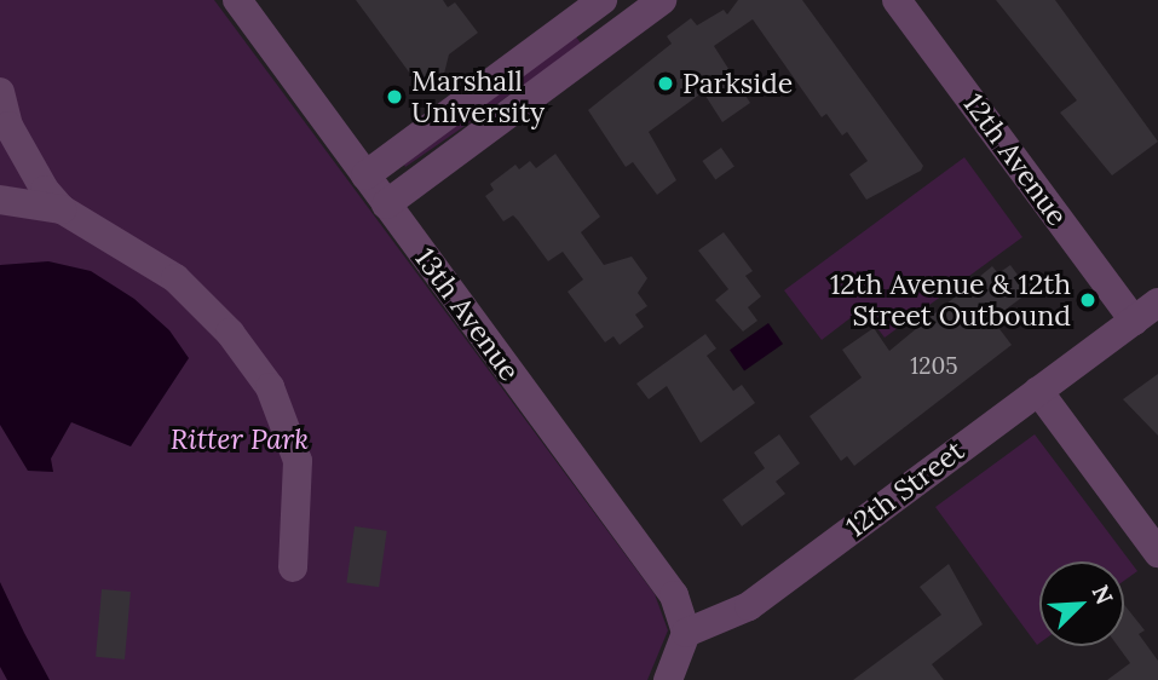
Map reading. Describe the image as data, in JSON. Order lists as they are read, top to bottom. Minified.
{"streets":{"street":["12th Avenue","13th Avenue","12th Street"]},"crossings":[["12th Avenue","12th Street"],["13th Avenue","12th Street"]],"parks":["Ritter Park"],"places":["Parkside","Marshall University","12th Avenue & 12th Street Outbound"],"house_numbers":["1205"],"north":"top right"}
